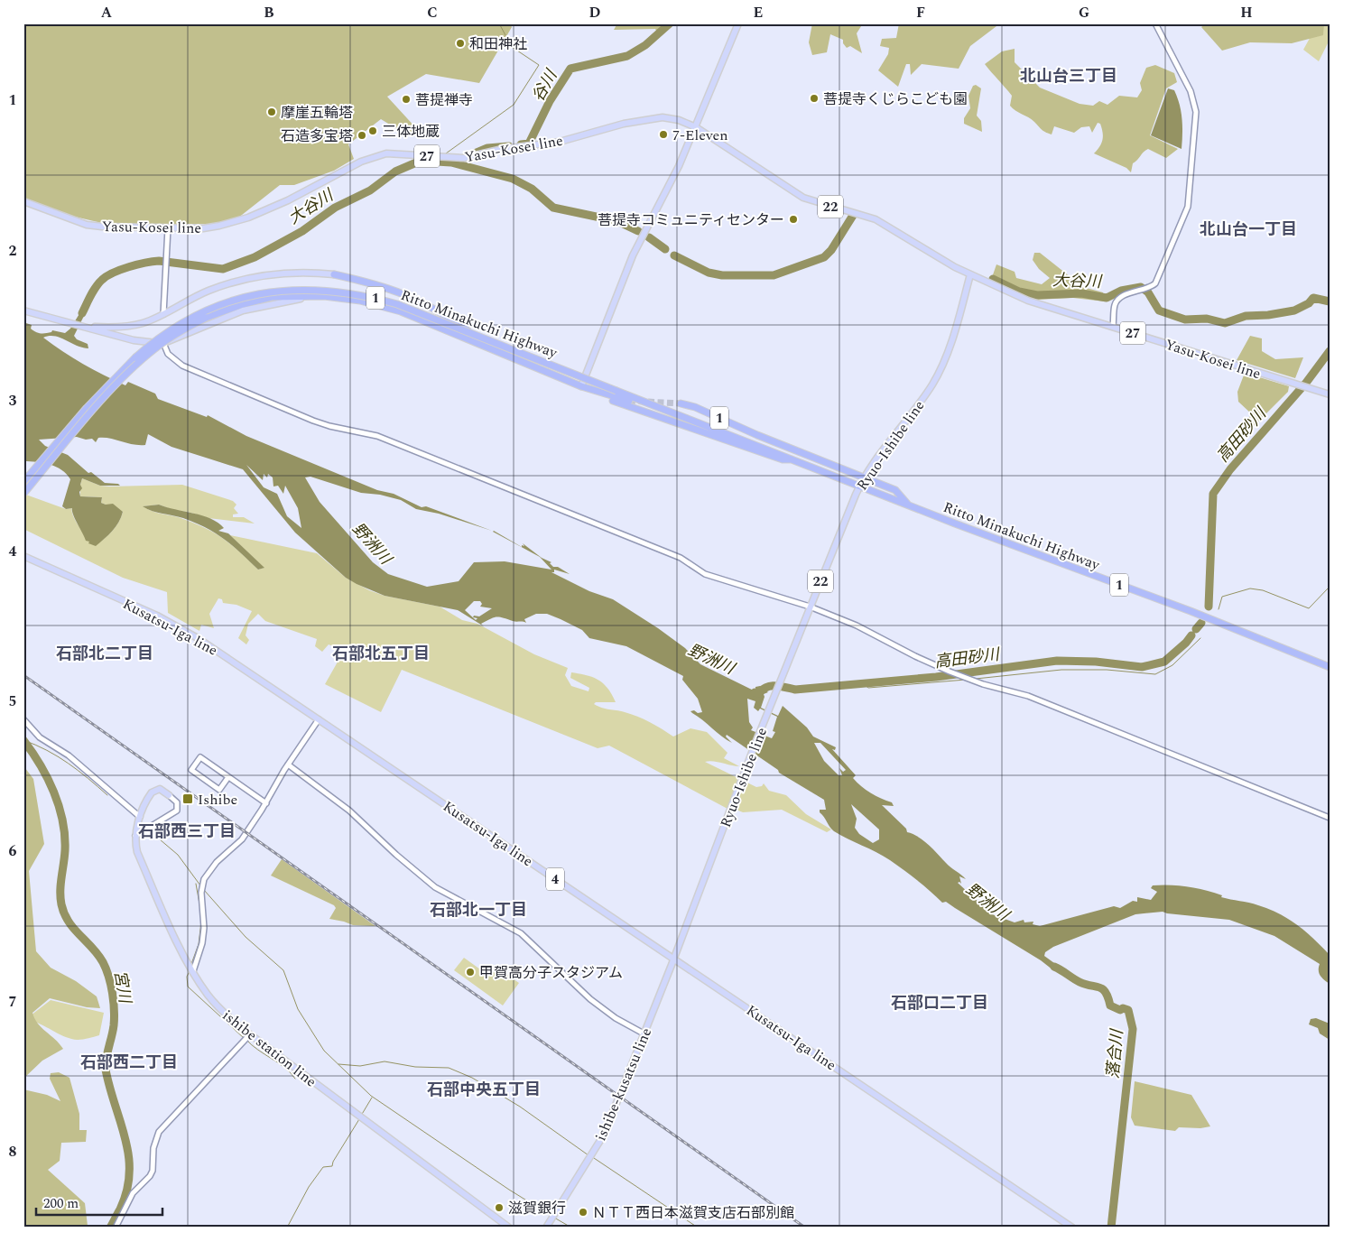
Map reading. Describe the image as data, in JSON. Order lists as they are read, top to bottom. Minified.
{"streets":{"highway":["1","Ritto Minakuchi Highway"],"main road":["Yasu-Kosei line","27","22","Ryuo-Ishibe line","Kusatsu-Iga line","4","ishibe station line","ishibe-kusatsu line"]},"crossings":[["Yasu-Kosei line","22"],["Yasu-Kosei line","Ryuo-Ishibe line"],["22","Ryuo-Ishibe line"],["1","Ritto Minakuchi Highway"],["Ritto Minakuchi Highway","Ryuo-Ishibe line"],["Ryuo-Ishibe line","Kusatsu-Iga line"],["Ryuo-Ishibe line","ishibe-kusatsu line"],["Kusatsu-Iga line","ishibe-kusatsu line"]],"districts":["北山台三丁目","北山台一丁目","石部北二丁目","石部北五丁目","石部西三丁目","石部北一丁目","石部口二丁目","石部西二丁目","石部中央五丁目"],"water":["谷川","大谷川","高田砂川","野洲川","宮川","落合川"],"places":{"other":["和田神社","菩提寺くじらこども園","菩提禅寺","摩崖五輪塔","三体地蔵","7-Eleven","石造多宝塔","菩提寺コミュニティセンター","甲賀高分子スタジアム","滋賀銀行","ＮＴＴ西日本滋賀支店石部別館"],"transit":["Ishibe"]},"scale_bar":"200 m","grid":{"columns":["A","B","C","D","E","F","G","H"],"rows":["1","2","3","4","5","6","7","8"]}}
